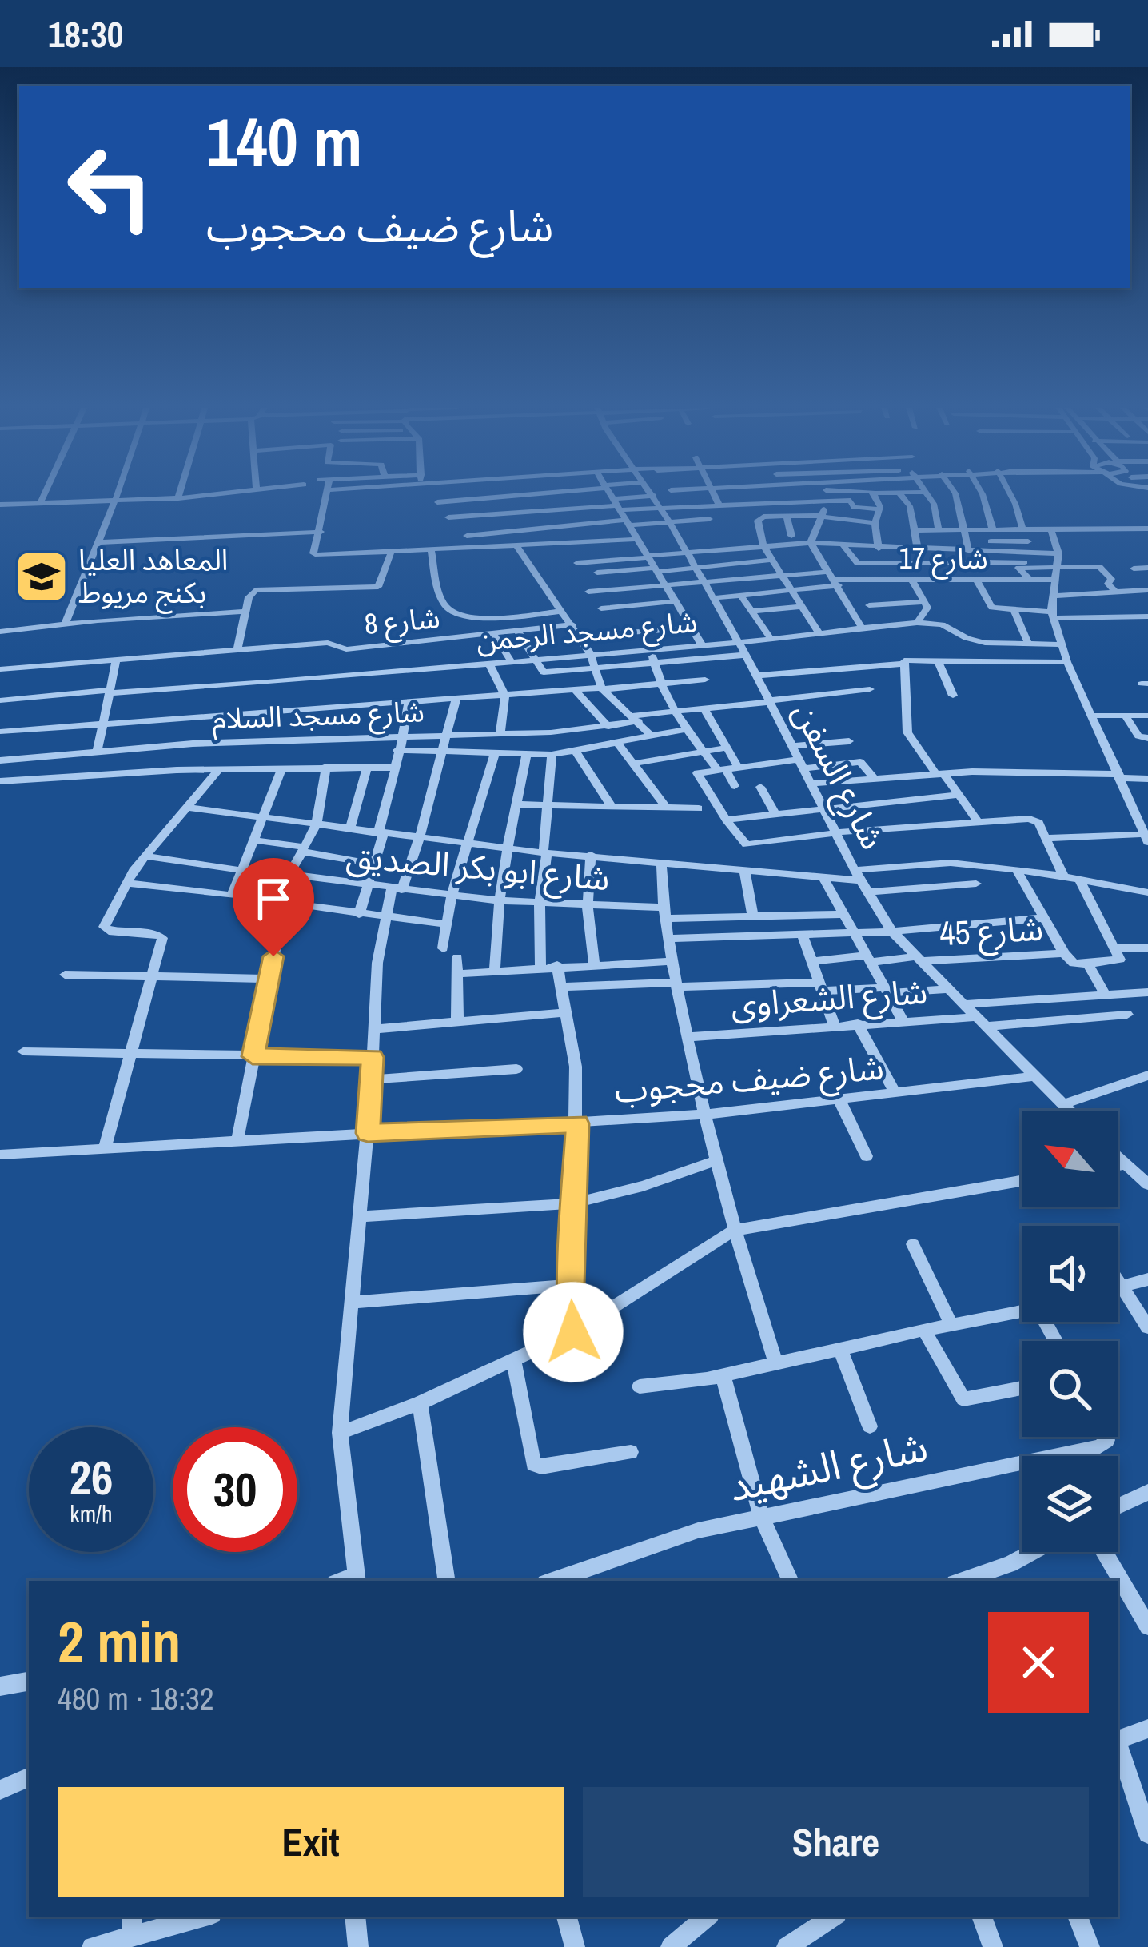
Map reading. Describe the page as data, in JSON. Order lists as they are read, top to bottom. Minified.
{"streets":{"street":["شارع 17","شارع 8","شارع مسجد الرحمن","شارع مسجد السلام","شارع السفن","شارع ابو بكر الصديق","شارع 45","شارع الشعراوى","شارع ضيف محجوب","شارع الشهيد"]},"crossings":[["شارع مسجد الرحمن","شارع السفن"],["شارع مسجد السلام","شارع السفن"],["شارع السفن","شارع 45"],["شارع السفن","شارع الشعراوى"],["شارع السفن","شارع ضيف محجوب"]],"places":{"school or university":["المعاهد العليا بكنج مريوط"]},"north":"top left","page":{"status":"18:30","turn":["140 m","شارع ضيف محجوب"],"speed":"26 km/h","limit":"30","heading":["2 min","480 m · 18:32"],"buttons":["Exit","Share"]}}
